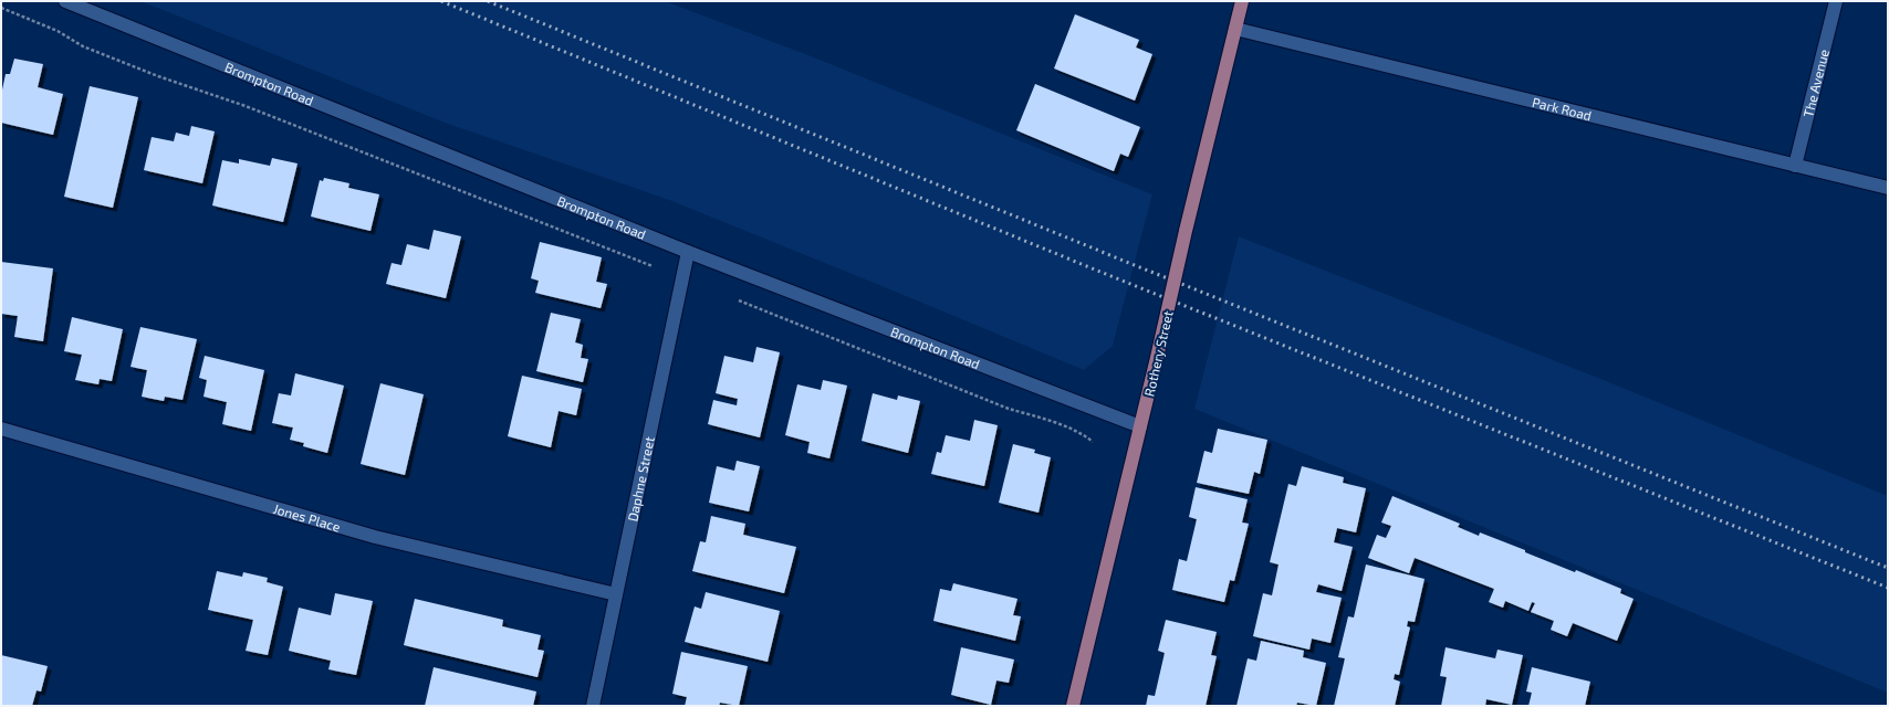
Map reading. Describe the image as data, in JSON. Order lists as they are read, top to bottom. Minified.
{"streets":{"main road":["Rothery Street"],"street":["Brompton Road","The Avenue","Park Road","Daphne Street","Jones Place"]},"crossings":[["Brompton Road","Rothery Street"],["Brompton Road","Daphne Street"],["The Avenue","Park Road"],["Park Road","Rothery Street"],["Daphne Street","Jones Place"]]}
